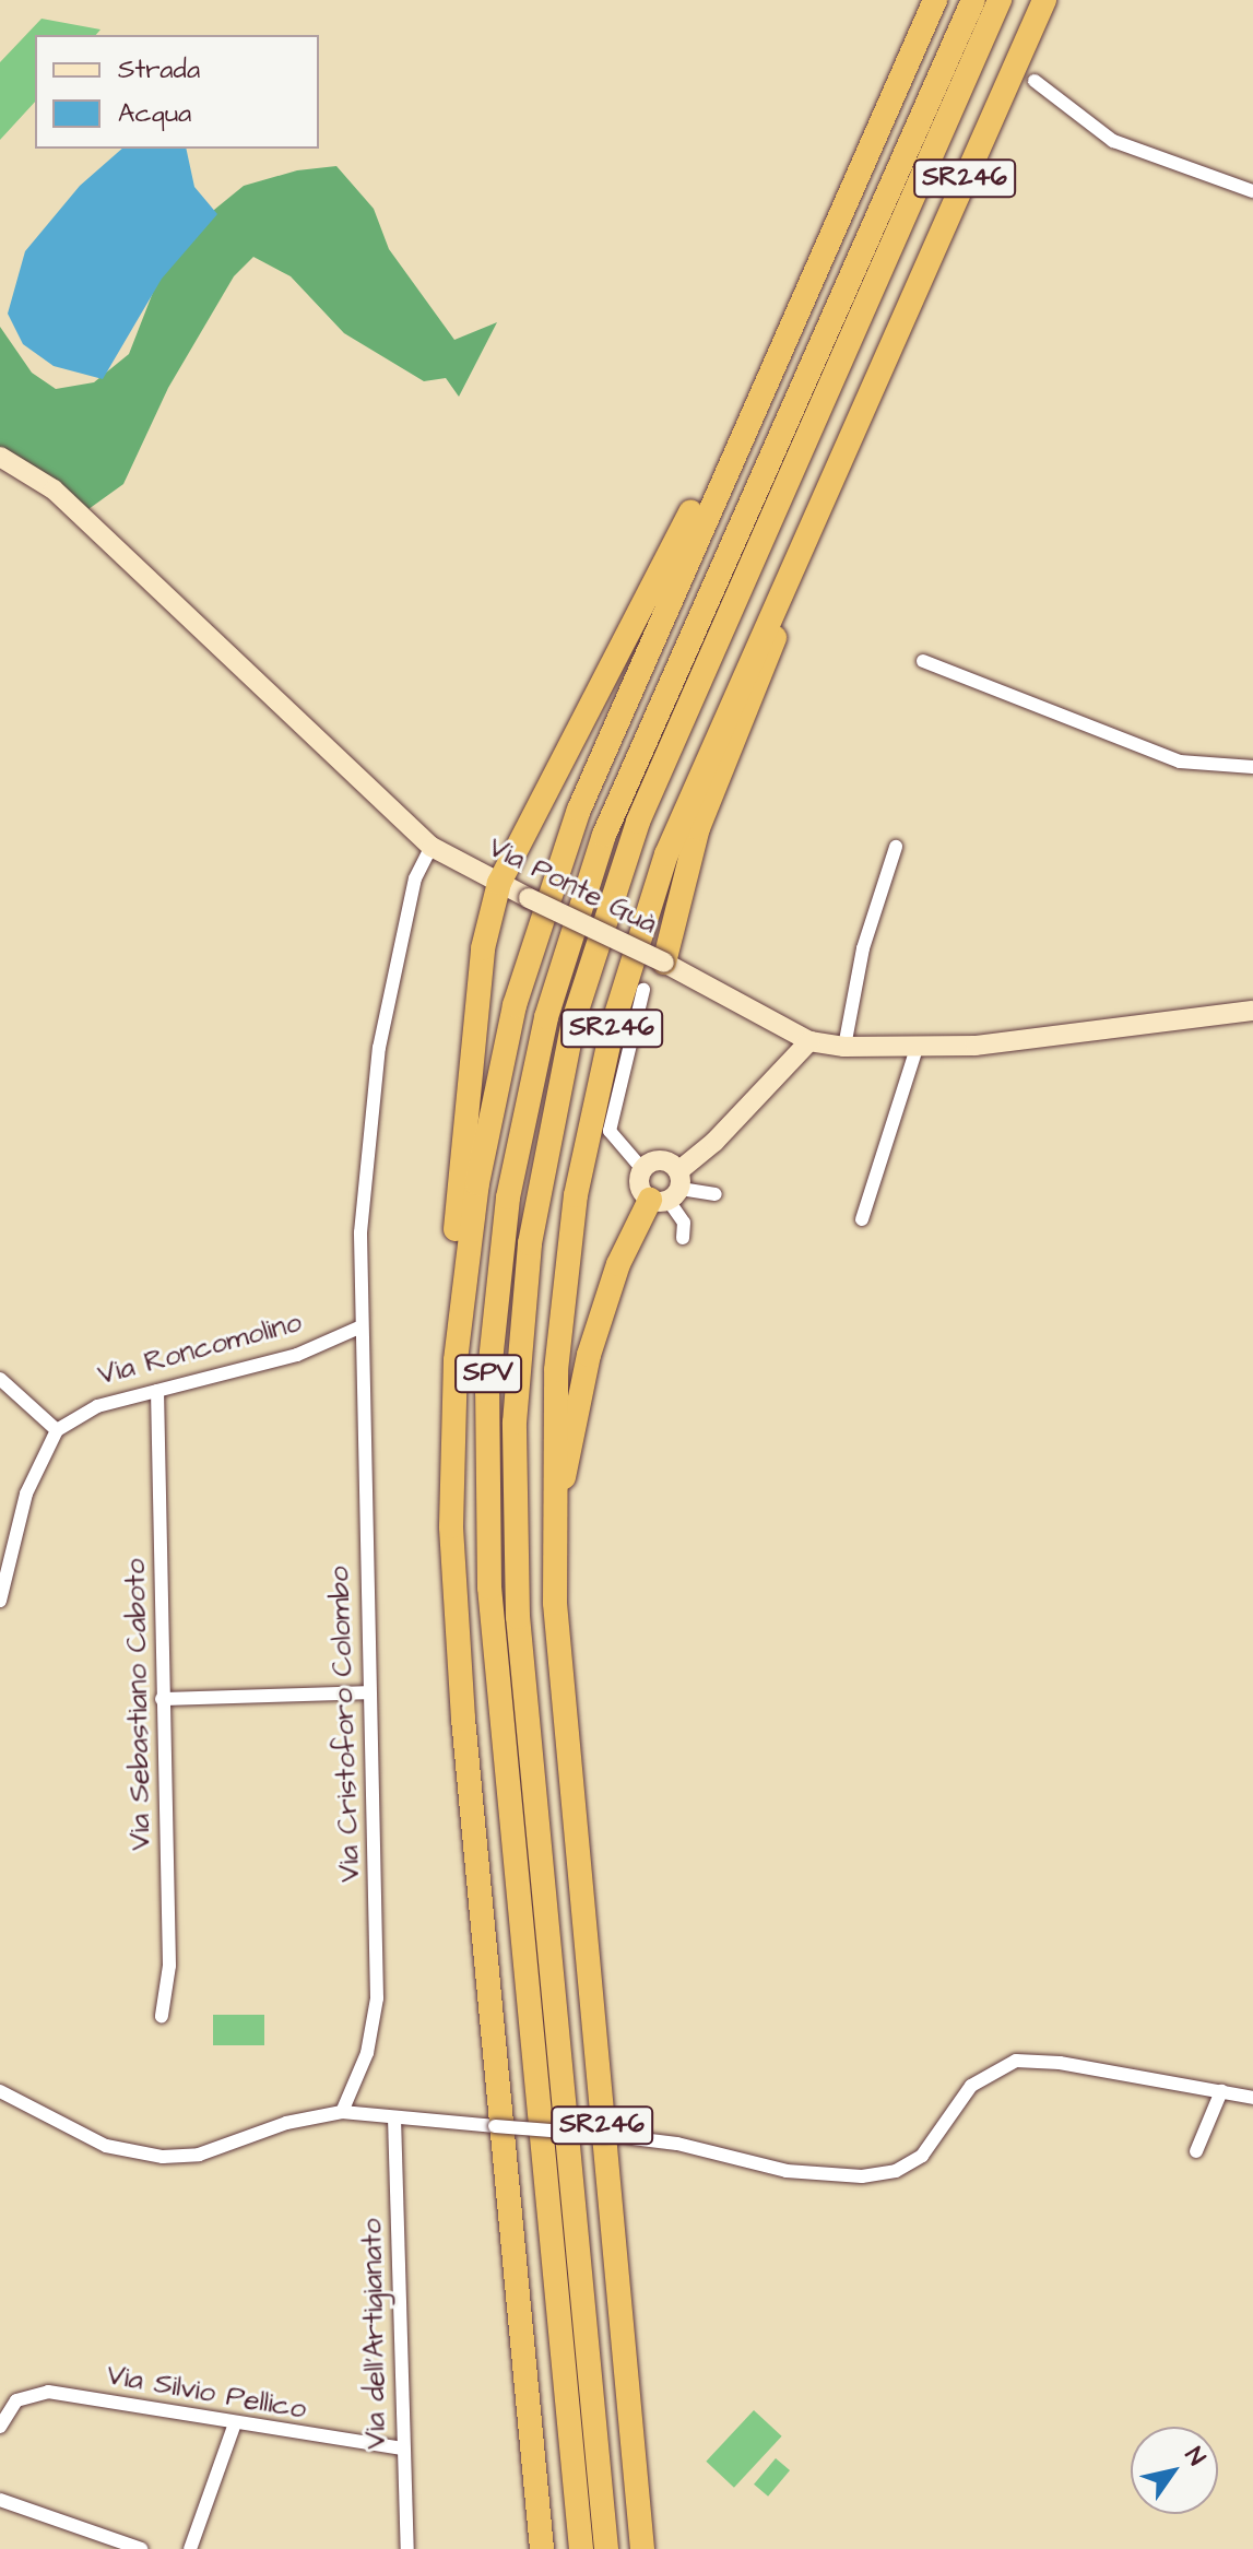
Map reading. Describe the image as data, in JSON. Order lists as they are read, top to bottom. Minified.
{"streets":{"highway":["SR246","SPV"],"street":["Via Ponte Guà","Via Roncomolino","Via Sebastiano Caboto","Via Cristoforo Colombo","Via dell'Artigianato","Via Silvio Pellico"]},"crossings":[["Via Ponte Guà","Via Cristoforo Colombo"],["Via Roncomolino","Via Sebastiano Caboto"],["Via Roncomolino","Via Cristoforo Colombo"],["Via dell'Artigianato","Via Silvio Pellico"]],"legend":["Strada","Acqua"],"north":"top right"}
